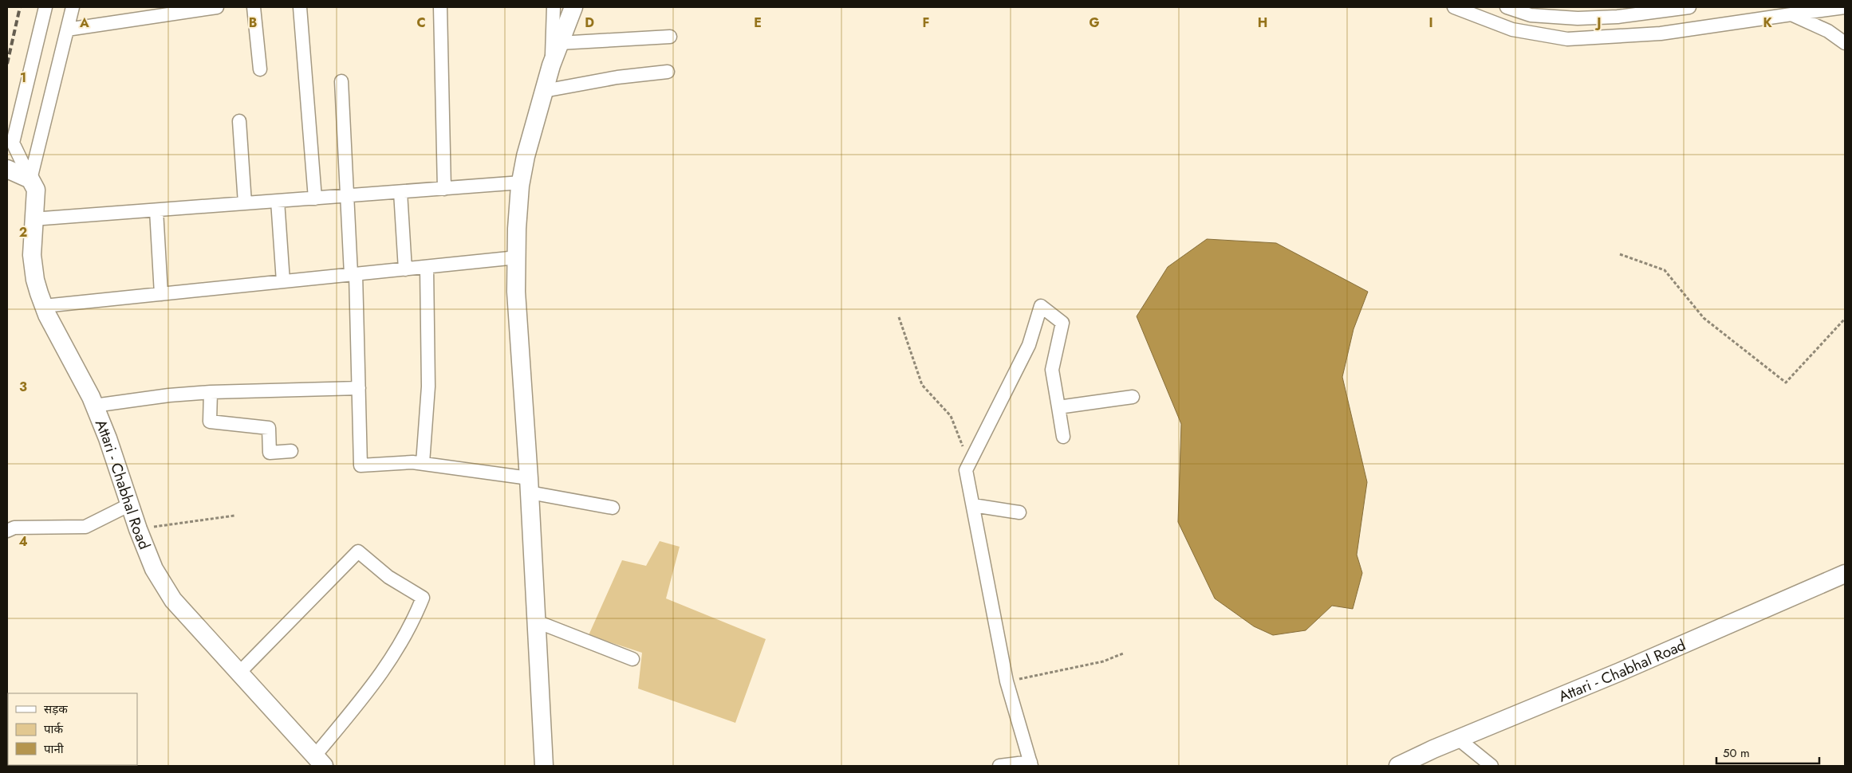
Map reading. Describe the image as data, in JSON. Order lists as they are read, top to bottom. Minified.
{"streets":{"main road":["Attari - Chabhal Road"]},"legend":["सड़क","पार्क","पानी"],"scale_bar":"50 m","grid":{"columns":["A","B","C","D","E","F","G","H","I","J","K"],"rows":["1","2","3","4"]}}
